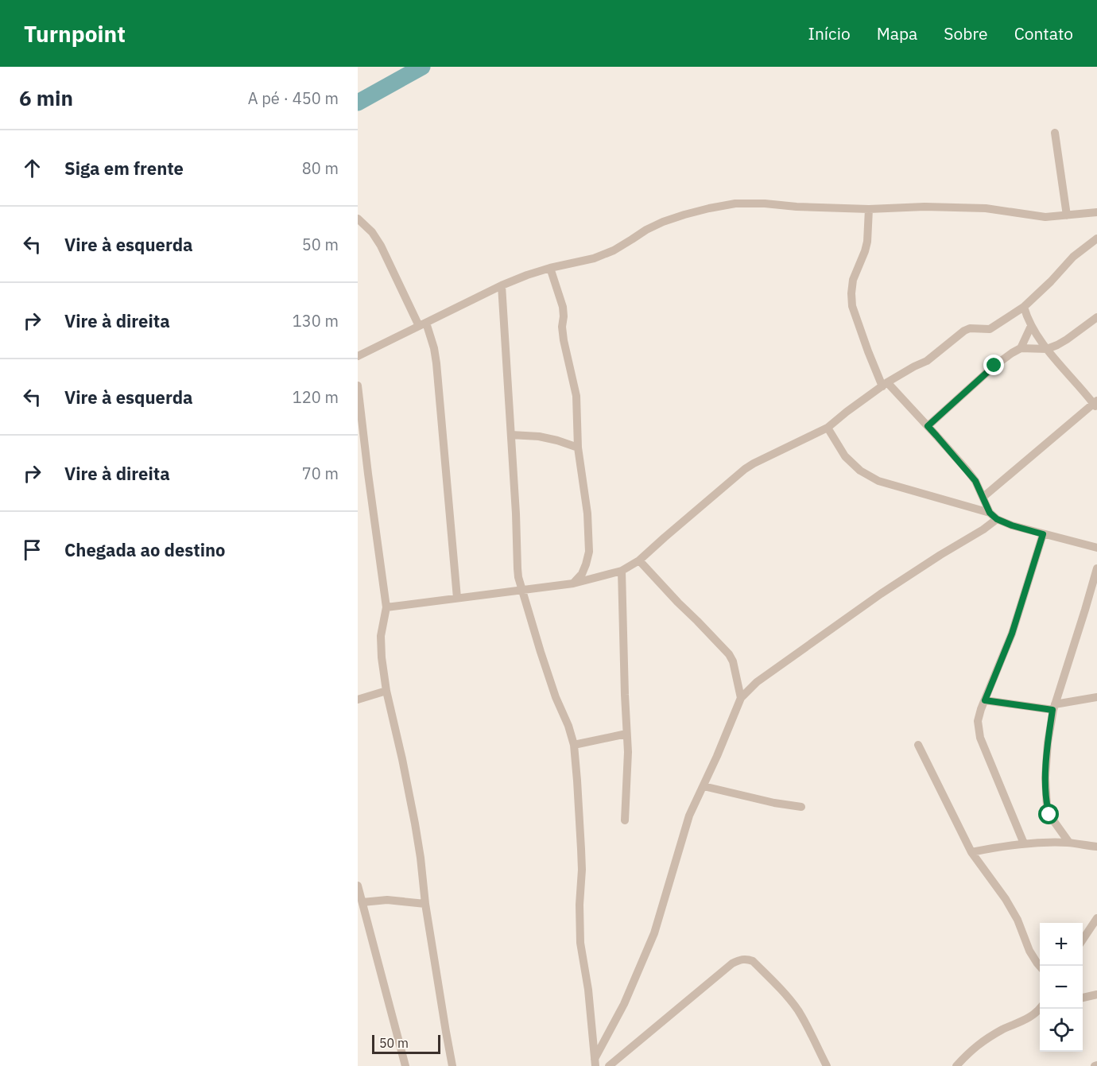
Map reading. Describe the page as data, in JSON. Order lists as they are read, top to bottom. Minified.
{"scale_bar":"50 m","page":{"header":"Turnpoint","nav":["Início","Mapa","Sobre","Contato"],"heading":["6 min","A pé · 450 m"],"list":[["Siga em frente","80 m"],["Vire à esquerda","50 m"],["Vire à direita","130 m"],["Vire à esquerda","120 m"],["Vire à direita","70 m"],"Chegada ao destino"],"map_buttons":["+","−"],"scale":"50 m"}}
